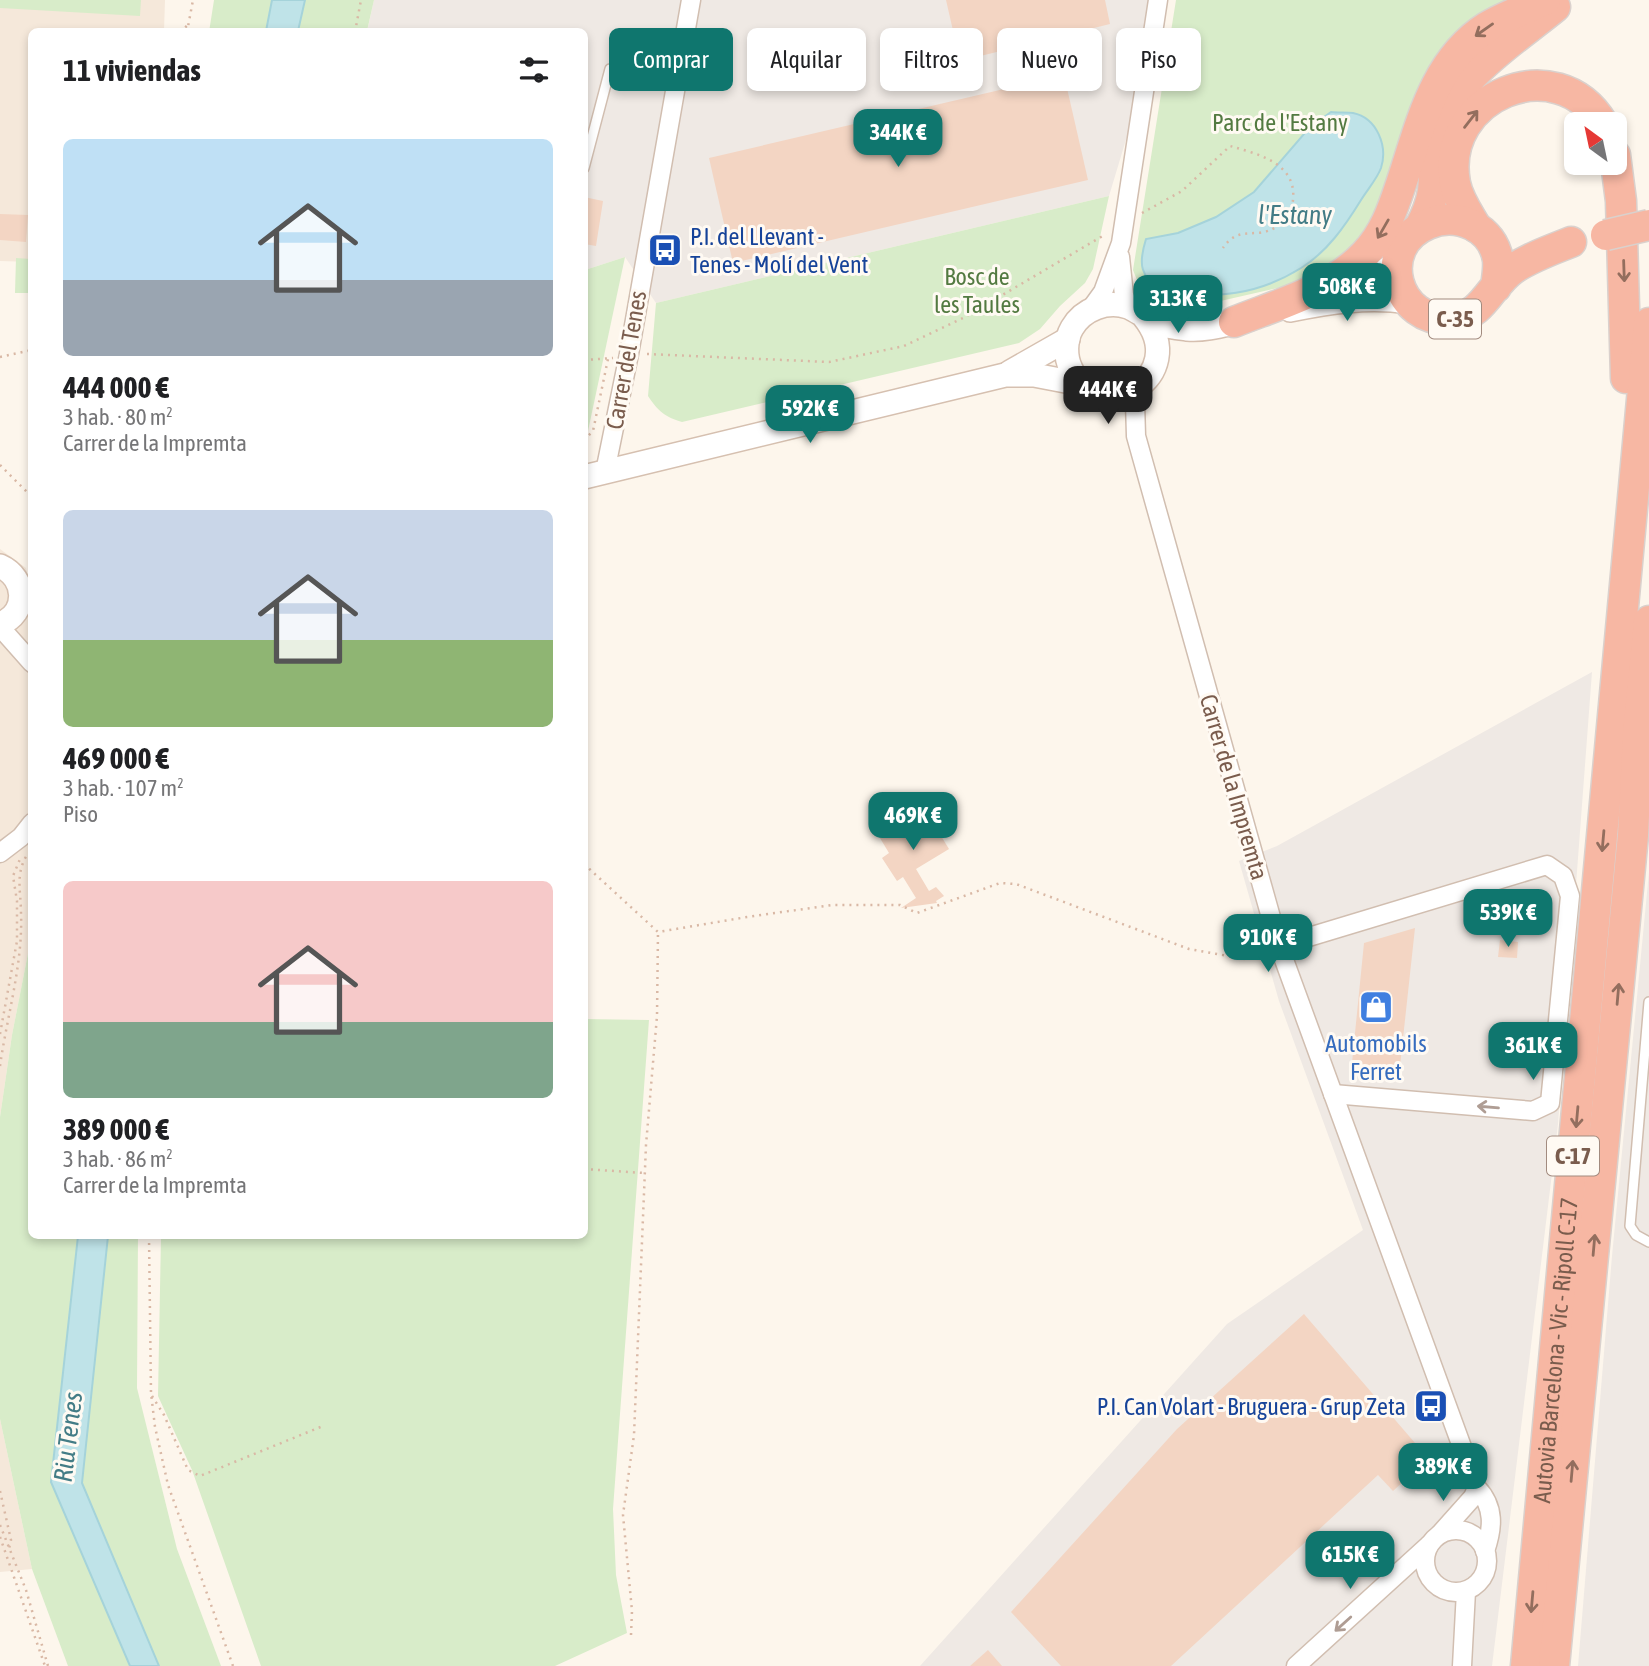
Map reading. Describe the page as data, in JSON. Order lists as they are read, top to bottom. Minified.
{"streets":{"highway":["C-35","C-17","Autovia Barcelona - Vic - Ripoll C-17"],"street":["Carrer del Tenes","Carrer de la Impremta"]},"water":["l'Estany","Riu Tenes"],"parks":["Parc de l'Estany","Bosc de les Taules"],"places":{"bus stop":["P.I. del Llevant - Tenes - Molí del Vent","P.I. Can Volart - Bruguera - Grup Zeta"],"shop":["Automobils Ferret"]},"north":"top left","page":{"chip":["Comprar","Alquilar","Filtros","Nuevo","Piso"],"heading":"11 viviendas","price":["344K €","508K €","313K €","444K €","592K €","469K €","539K €","910K €","361K €","389K €","615K €"],"list":[{"name":"444 000 €","note":"3 hab. · 80 m² · Carrer de la Impremta"},{"name":"469 000 €","note":"3 hab. · 107 m² · Piso"},{"name":"389 000 €","note":"3 hab. · 86 m² · Carrer de la Impremta"}]}}
